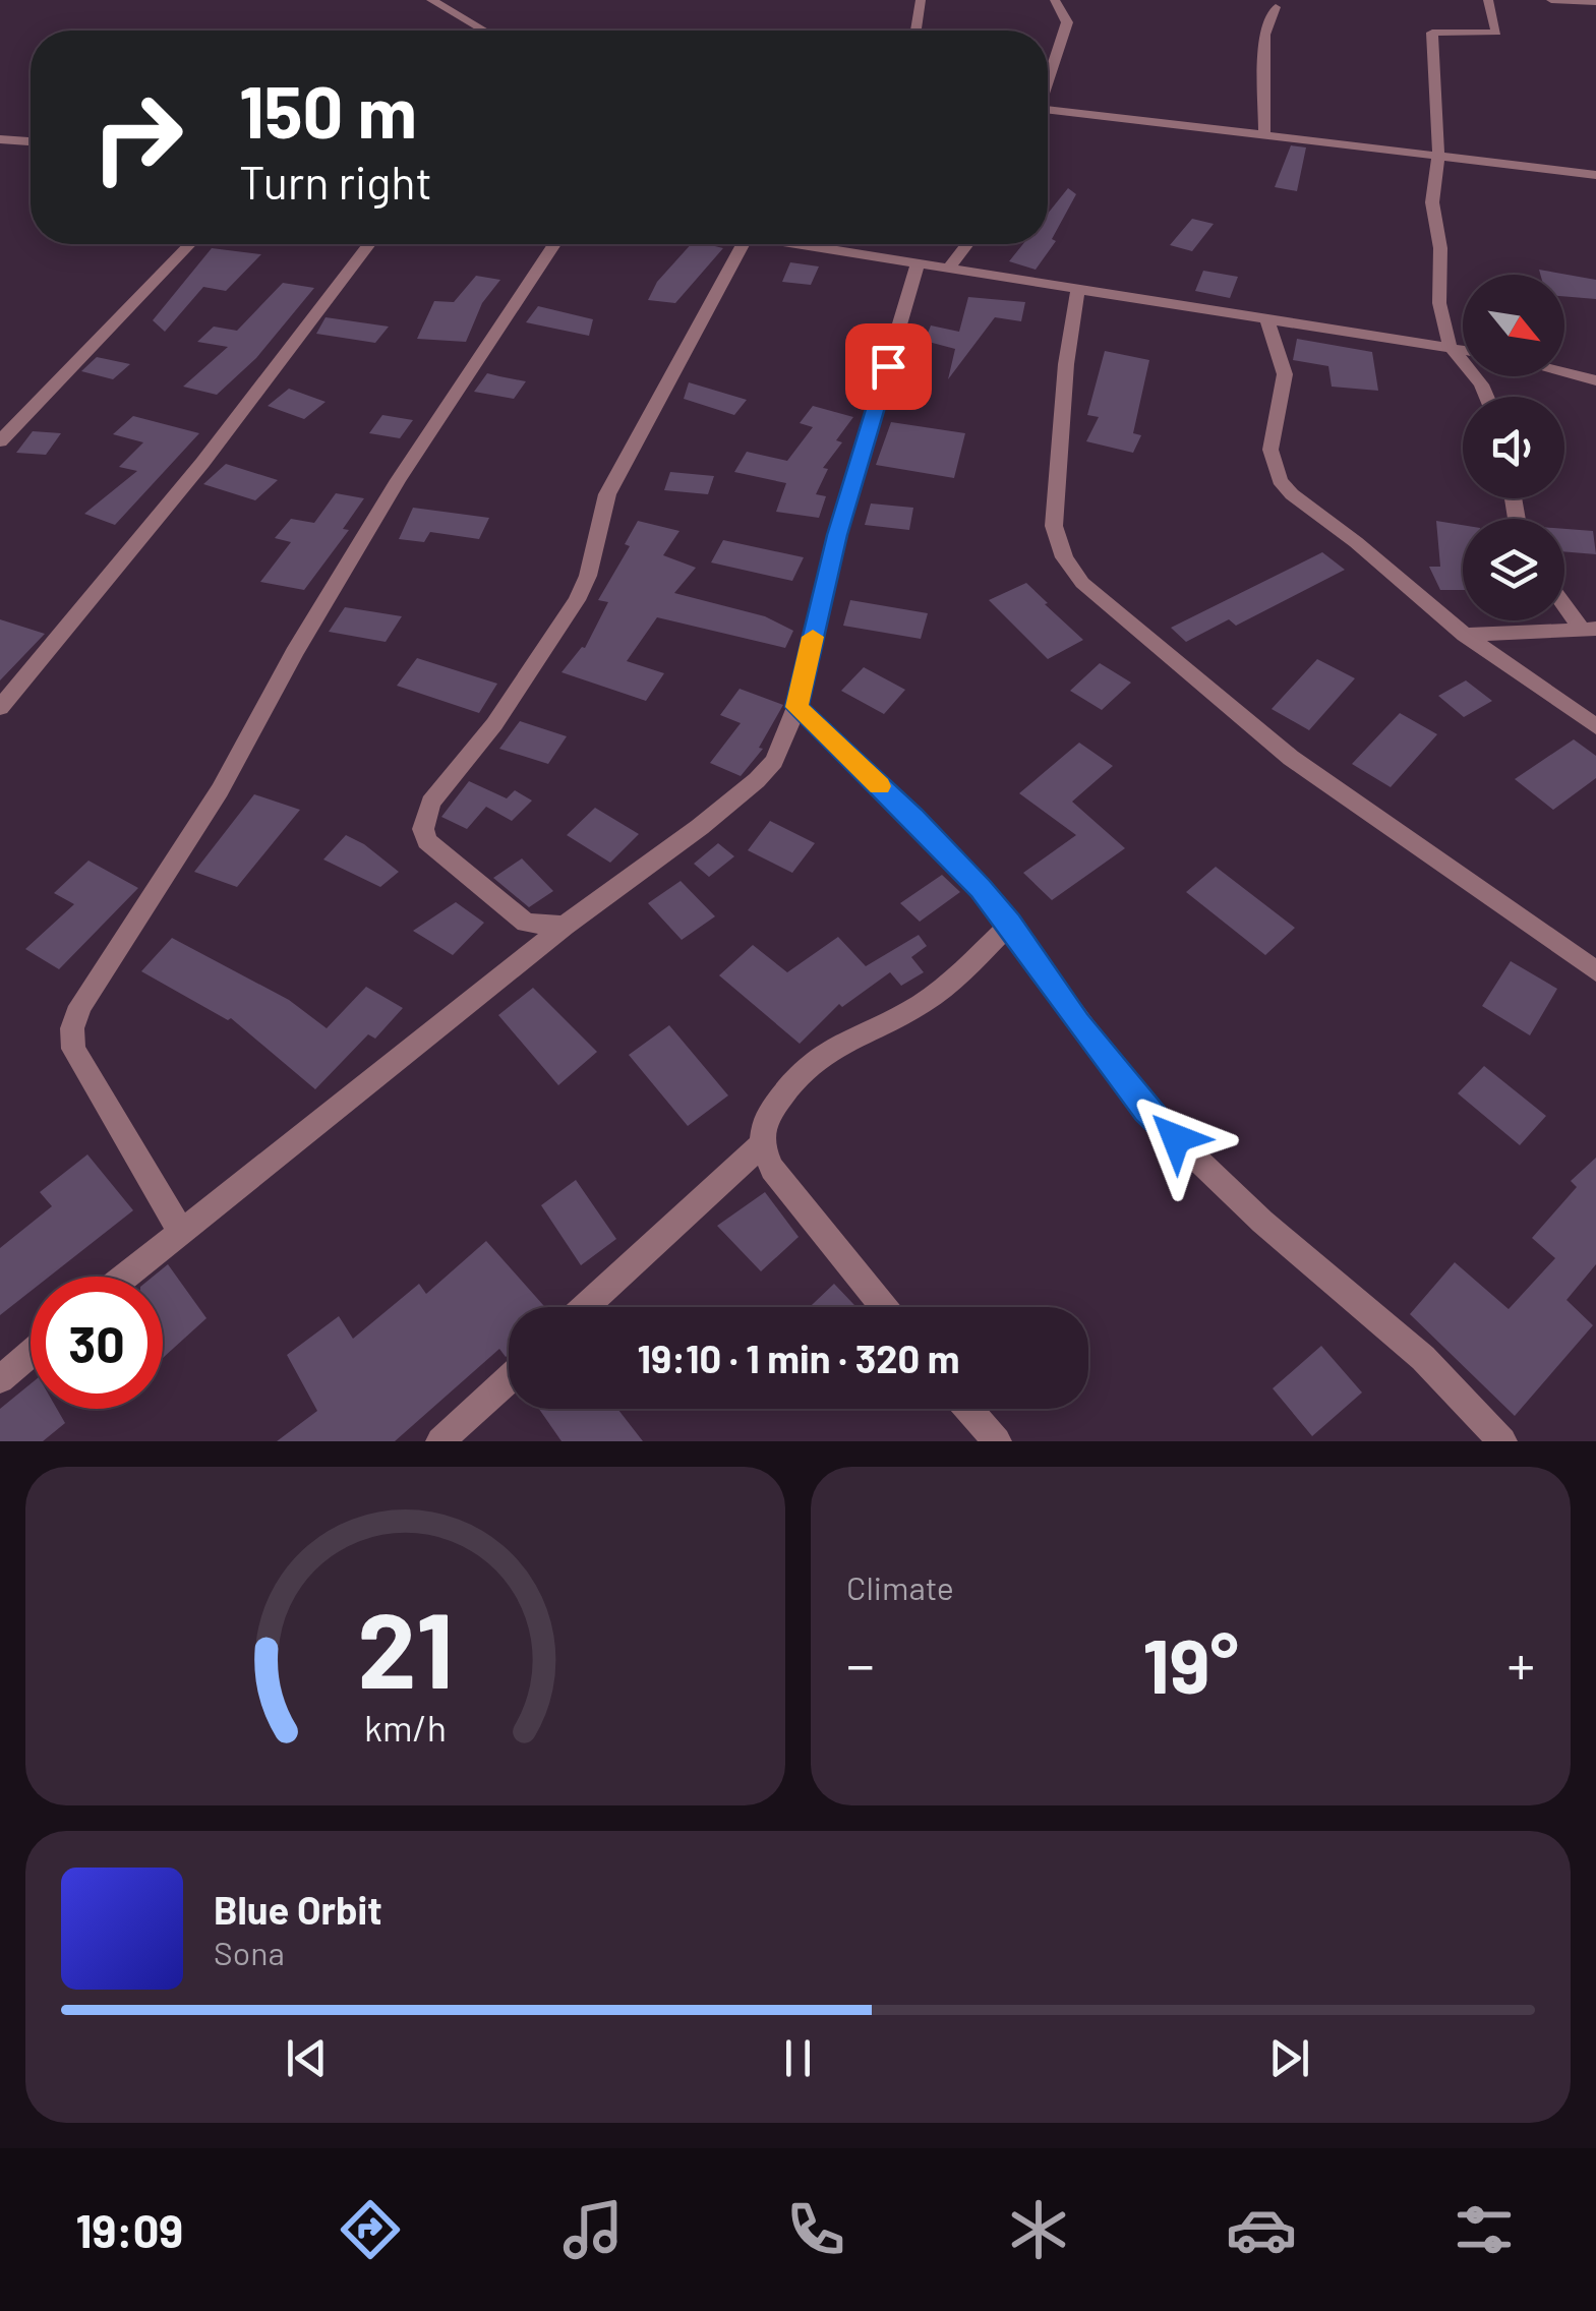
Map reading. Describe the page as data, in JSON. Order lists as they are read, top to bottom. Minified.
{"north":"bottom right","page":{"turn":["150 m","Turn right"],"limit":"30","trip":"19:10 · 1 min · 320 m","tile":"Climate","heat":["−","19°","+"],"song":["Blue Orbit","Sona"],"tabs":"19:09","gauge":["21","km/h"]}}
